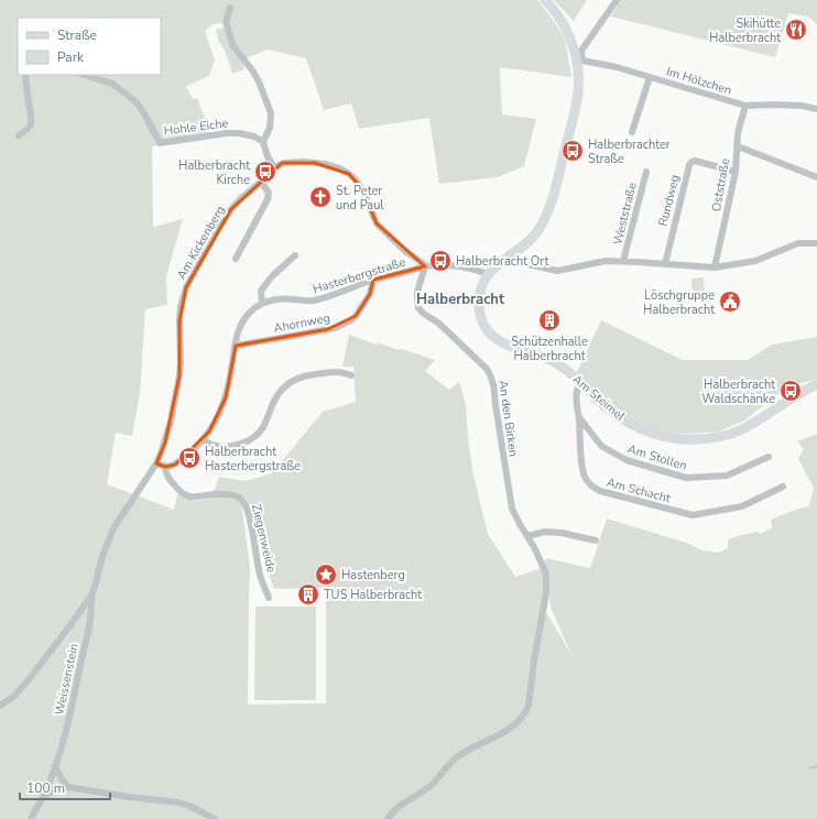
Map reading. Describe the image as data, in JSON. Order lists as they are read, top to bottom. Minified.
{"streets":{"main road":["Am Steimel"],"street":["Im Hölzchen","Hohle Eiche","Oststraße","Rundweg","Weststraße","Am Kickenberg","Hasterbergstraße","Ahornweg","An den Birken","Am Stollen","Am Schacht","Ziegenweide","Weissenstein"]},"crossings":[["Im Hölzchen","Oststraße"],["Oststraße","Rundweg"],["Am Kickenberg","Weissenstein"],["Hasterbergstraße","Ahornweg"],["Hasterbergstraße","Am Steimel"],["Hasterbergstraße","An den Birken"],["Am Steimel","Am Schacht"],["Am Stollen","Am Schacht"]],"districts":["Halberbracht"],"places":{"restaurant":["Skihütte Halberbracht"],"bus stop":["Halberbrachter Straße","Halberbracht Kirche","Halberbracht Ort","Halberbracht Waldschänke","Halberbracht Hasterbergstraße"],"church":["St. Peter und Paul"],"public building":["Löschgruppe Halberbracht"],"building":["Schützenhalle Halberbracht","TUS Halberbracht"],"place":["Hastenberg"]},"legend":["Straße","Park"],"scale_bar":"100 m"}
